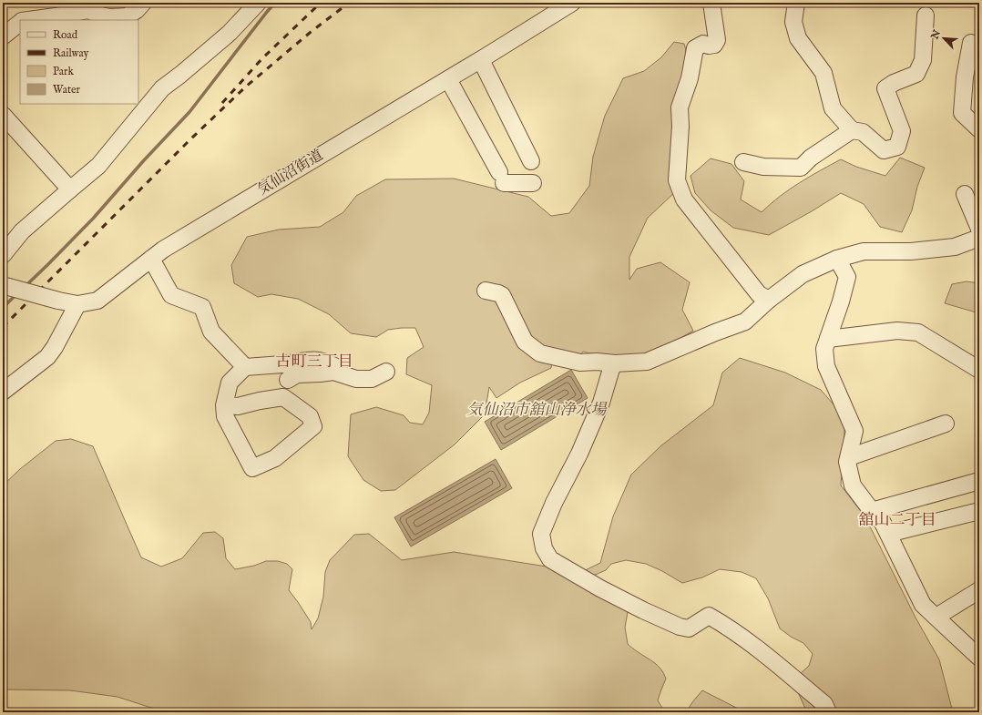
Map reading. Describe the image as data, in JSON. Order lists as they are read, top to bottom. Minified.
{"streets":{"street":["気仙沼街道"]},"districts":["古町三丁目","舘山二丁目"],"water":["気仙沼市舘山浄水場"],"legend":["Road","Railway","Park","Water"],"north":"top left"}
